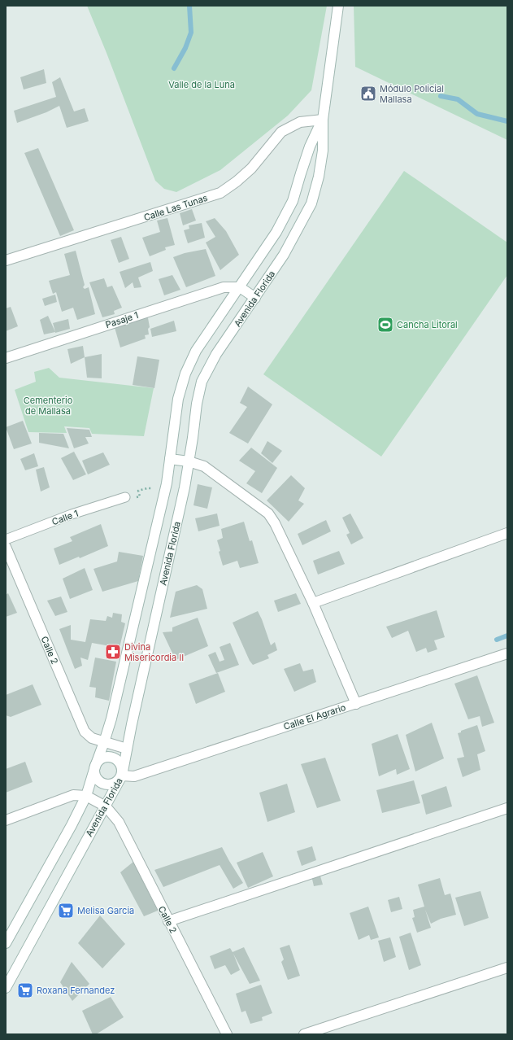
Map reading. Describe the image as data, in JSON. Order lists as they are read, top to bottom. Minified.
{"streets":{"street":["Calle Las Tunas","Avenida Florida","Pasaje 1","Calle 2","Calle El Agrario"],"lane":["Calle 1"]},"crossings":[["Calle Las Tunas","Avenida Florida"],["Avenida Florida","Pasaje 1"],["Avenida Florida","Calle 2"],["Avenida Florida","Calle El Agrario"]],"parks":["Valle de la Luna","Cementerio de Mallasa"],"places":{"public building":["Módulo Policial Mallasa"],"sports":["Cancha Litoral"],"pharmacy":["Divina Misericordia II"],"supermarket":["Melisa Garcia","Roxana Fernandez"]}}
